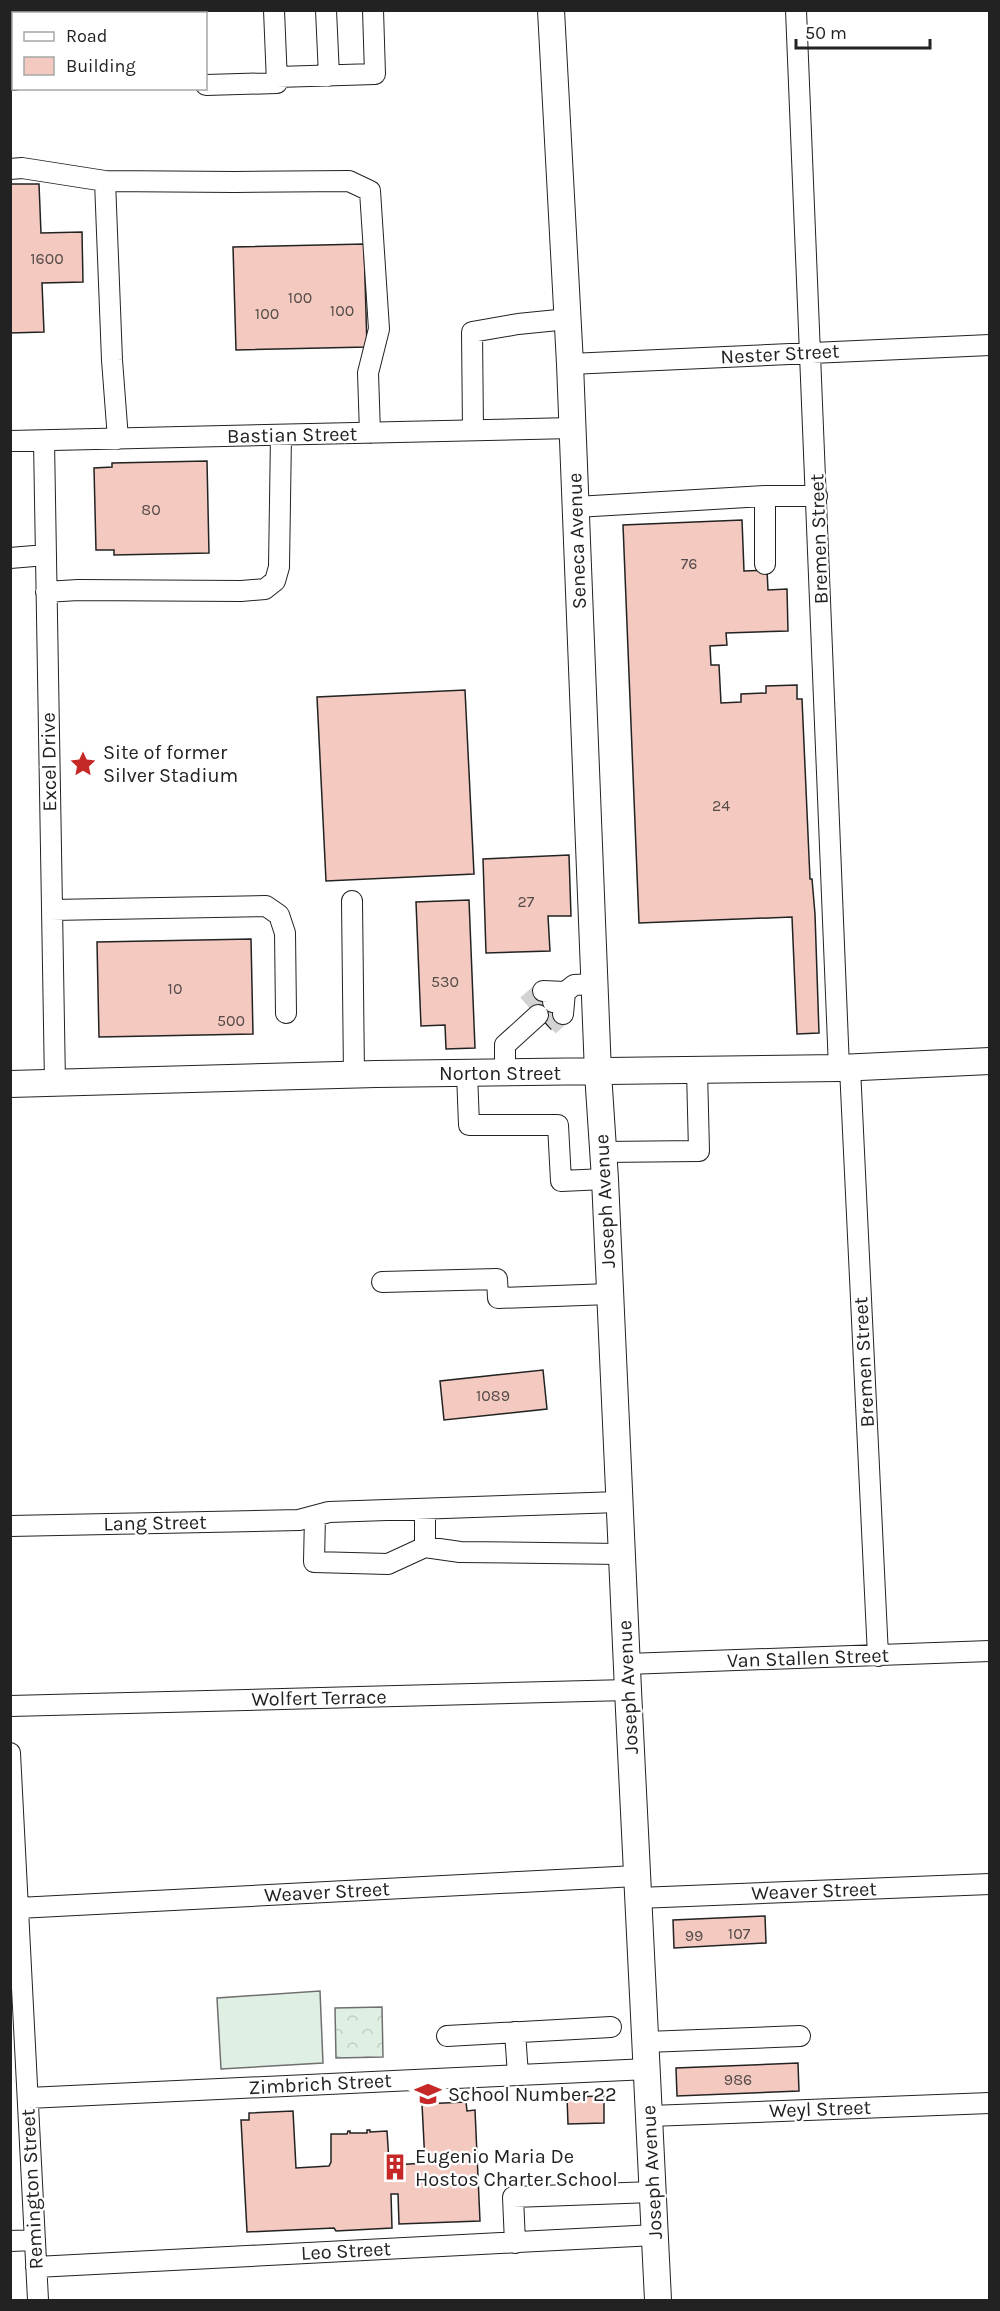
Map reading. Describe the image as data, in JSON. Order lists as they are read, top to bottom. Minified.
{"streets":{"main road":["Seneca Avenue","Norton Street","Joseph Avenue"],"street":["Nester Street","Bastian Street","Bremen Street","Excel Drive","Lang Street","Van Stallen Street","Wolfert Terrace","Weaver Street","Zimbrich Street","Weyl Street","Remington Street","Leo Street"]},"crossings":[["Nester Street","Bremen Street"],["Nester Street","Seneca Avenue"],["Bastian Street","Seneca Avenue"],["Bastian Street","Excel Drive"],["Bremen Street","Norton Street"],["Bremen Street","Van Stallen Street"],["Seneca Avenue","Norton Street"],["Seneca Avenue","Joseph Avenue"],["Excel Drive","Norton Street"],["Norton Street","Joseph Avenue"],["Joseph Avenue","Lang Street"],["Joseph Avenue","Van Stallen Street"],["Joseph Avenue","Wolfert Terrace"],["Joseph Avenue","Weaver Street"],["Joseph Avenue","Zimbrich Street"],["Joseph Avenue","Weyl Street"],["Joseph Avenue","Leo Street"],["Weaver Street","Remington Street"],["Zimbrich Street","Remington Street"],["Remington Street","Leo Street"]],"places":{"place":["Site of former Silver Stadium"],"school or university":["School Number 22"],"building":["Eugenio Maria De Hostos Charter School"]},"house_numbers":["1600","100","100","100","80","76","24","27","530","10","500","1089","107","99","986"],"legend":["Road","Building"],"scale_bar":"50 m"}
